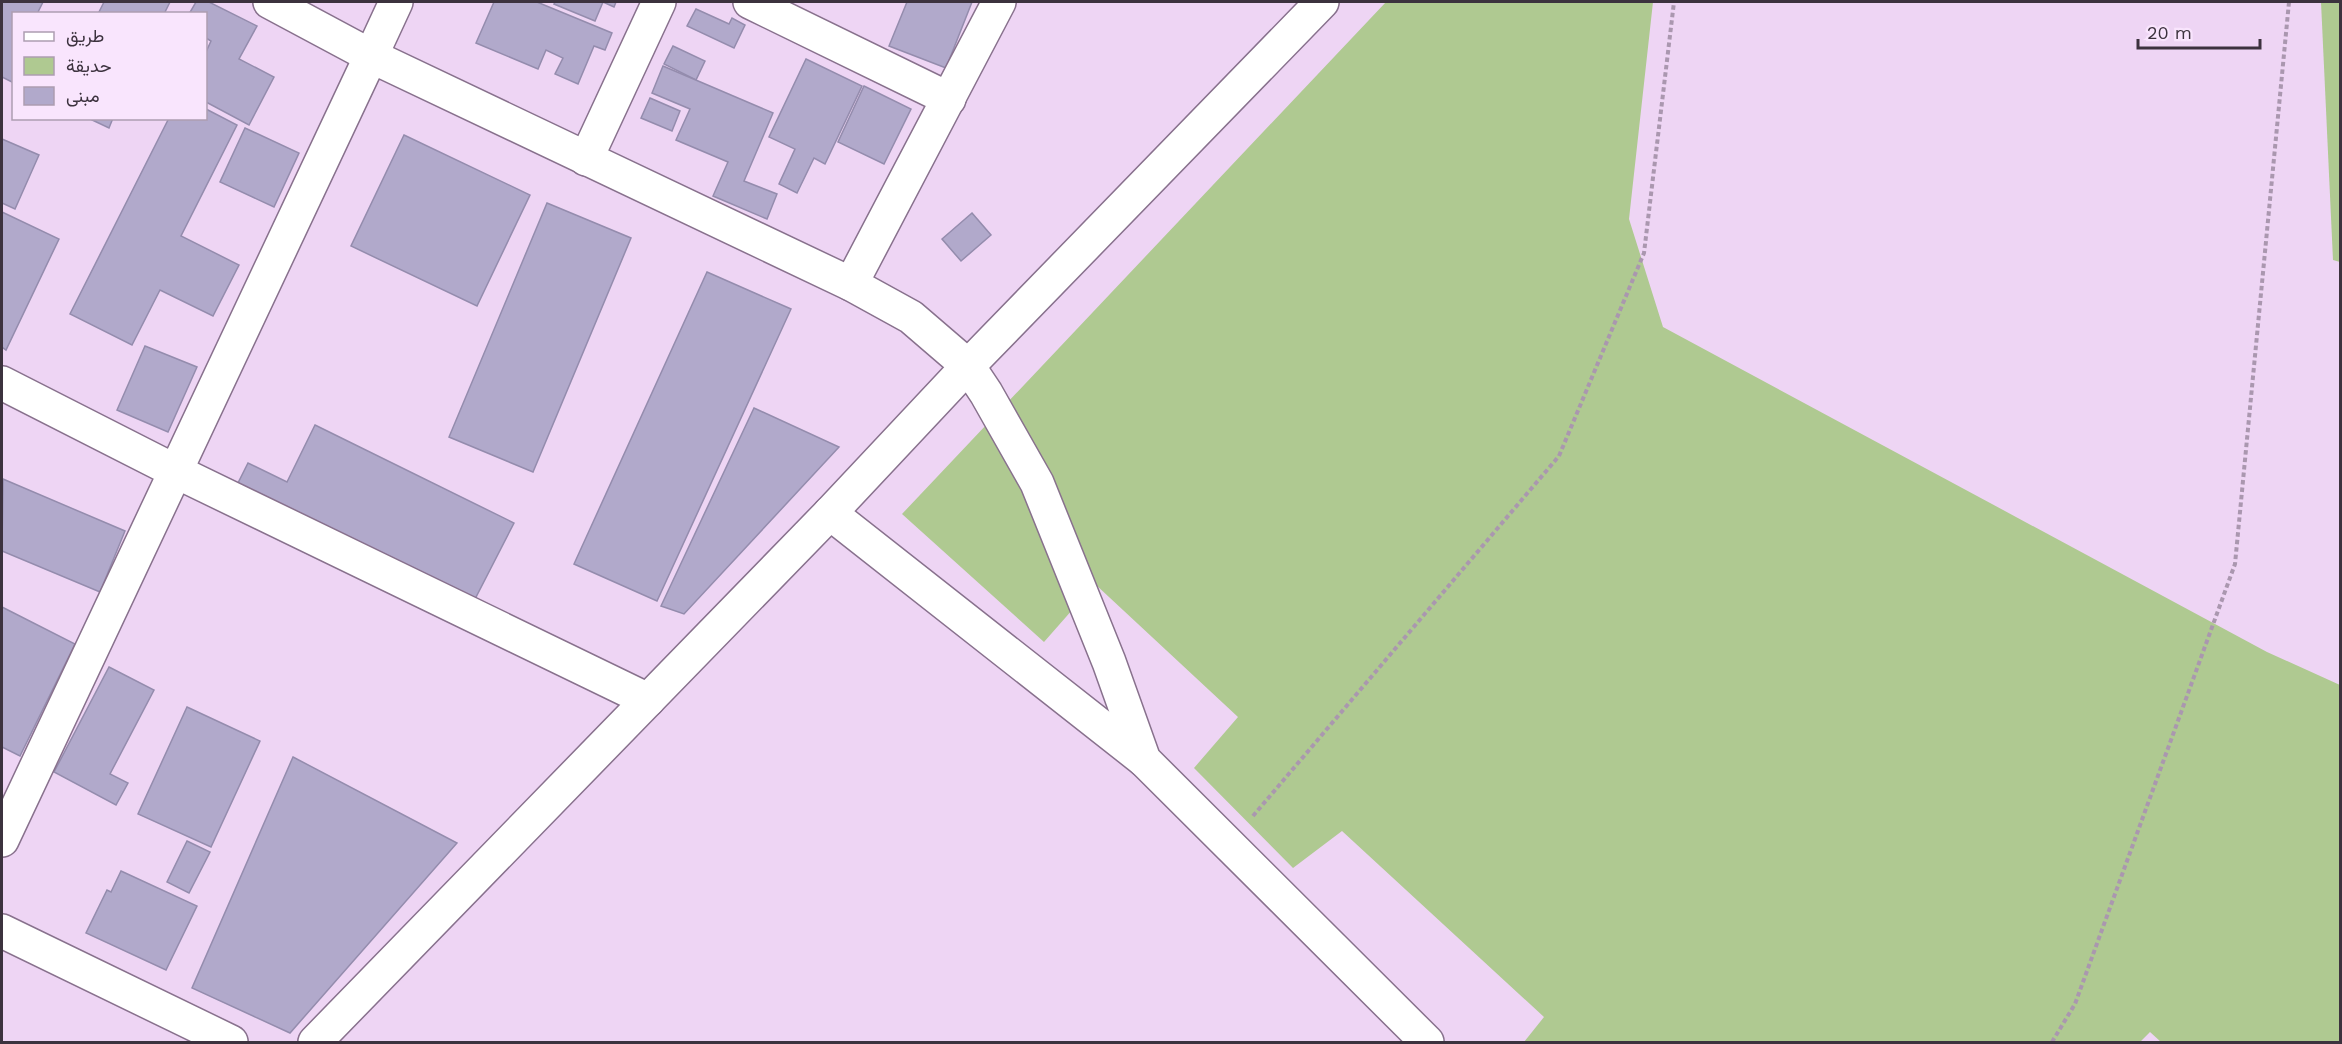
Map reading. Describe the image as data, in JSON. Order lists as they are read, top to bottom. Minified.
{"legend":["طريق","حديقة","مبنى"],"scale_bar":"20 m"}
